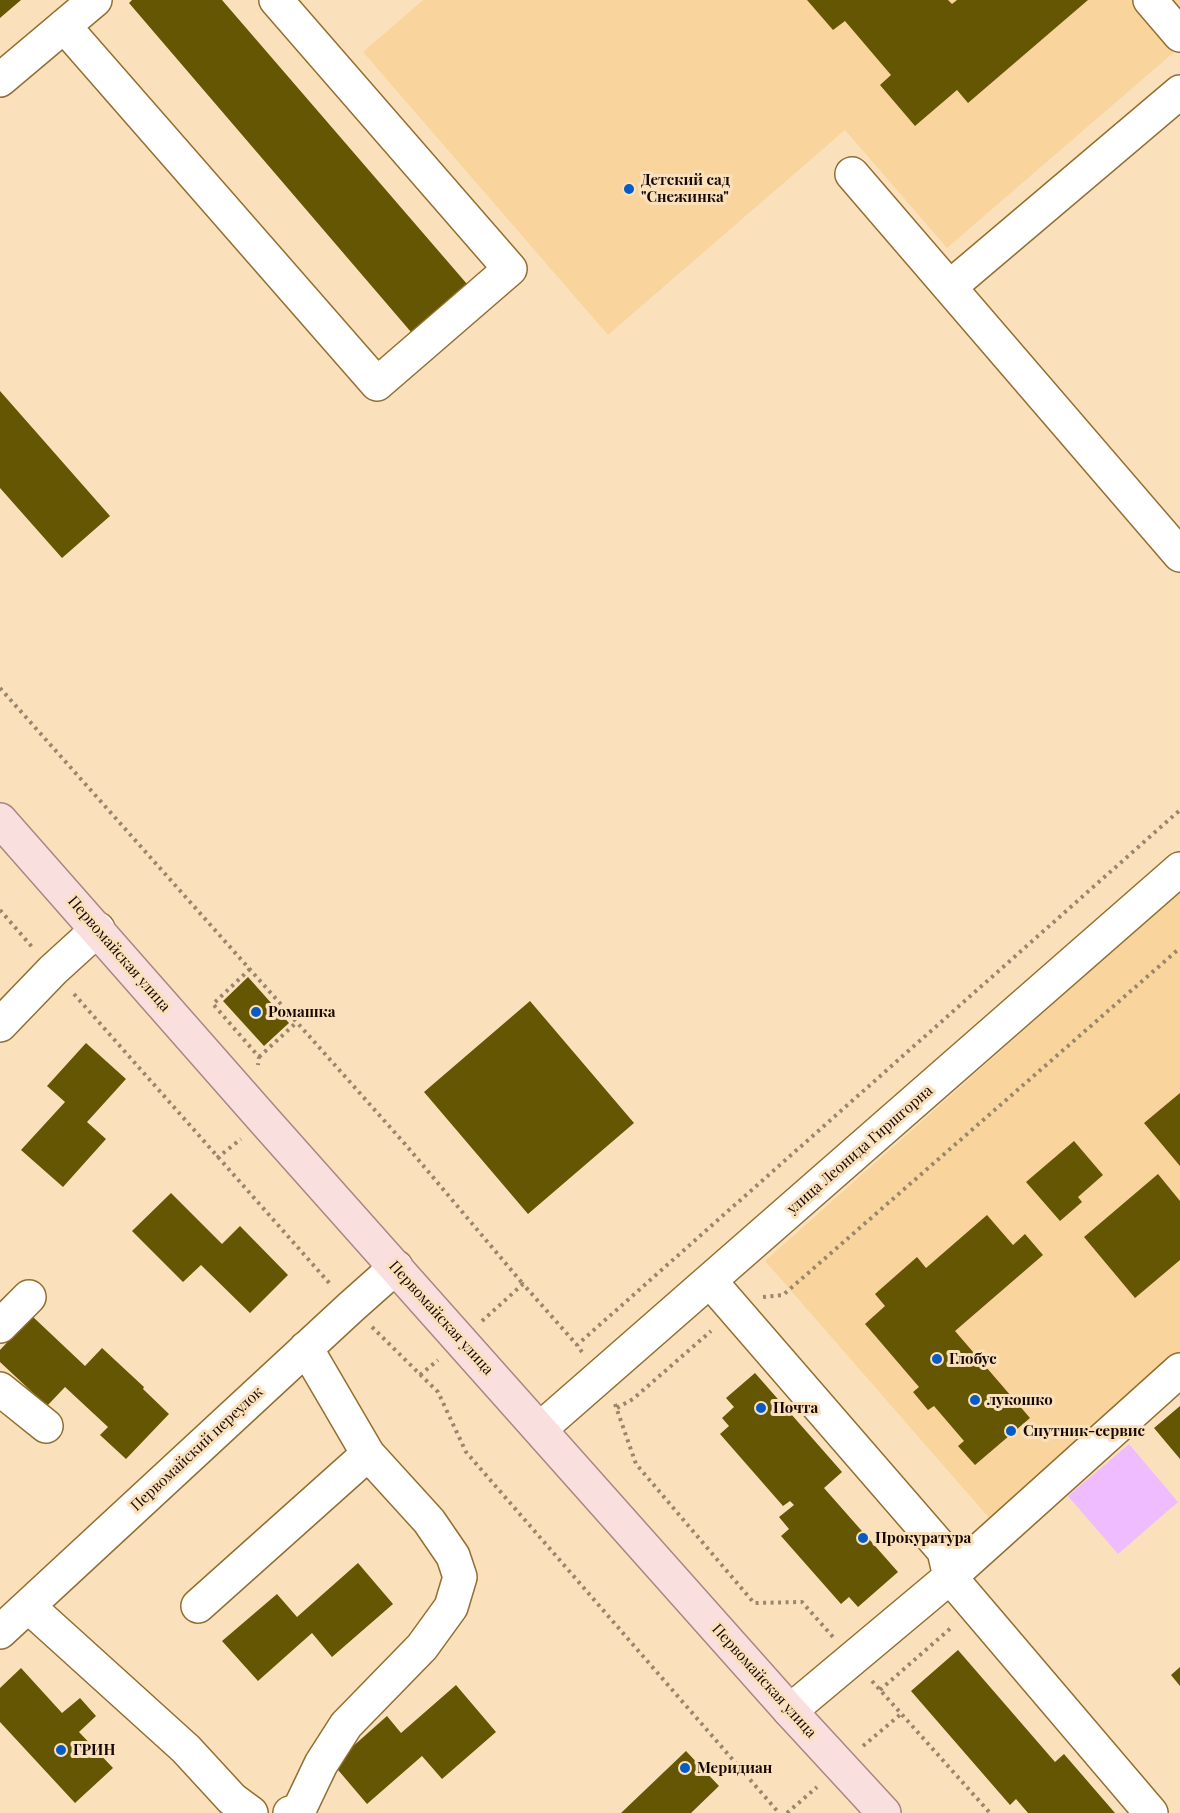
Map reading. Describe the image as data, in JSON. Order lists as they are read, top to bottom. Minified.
{"streets":{"main road":["Первомайская улица"],"street":["улица Леонида Гиршгорна","Первомайский переулок"]},"crossings":[["Первомайская улица","улица Леонида Гиршгорна"],["Первомайская улица","Первомайский переулок"]],"places":["Детский сад \"Снежинка\"","Ромашка","Глобус","лукошко","Почта","Спутник-сервис","Прокуратура","ГРИН","Меридиан"]}
